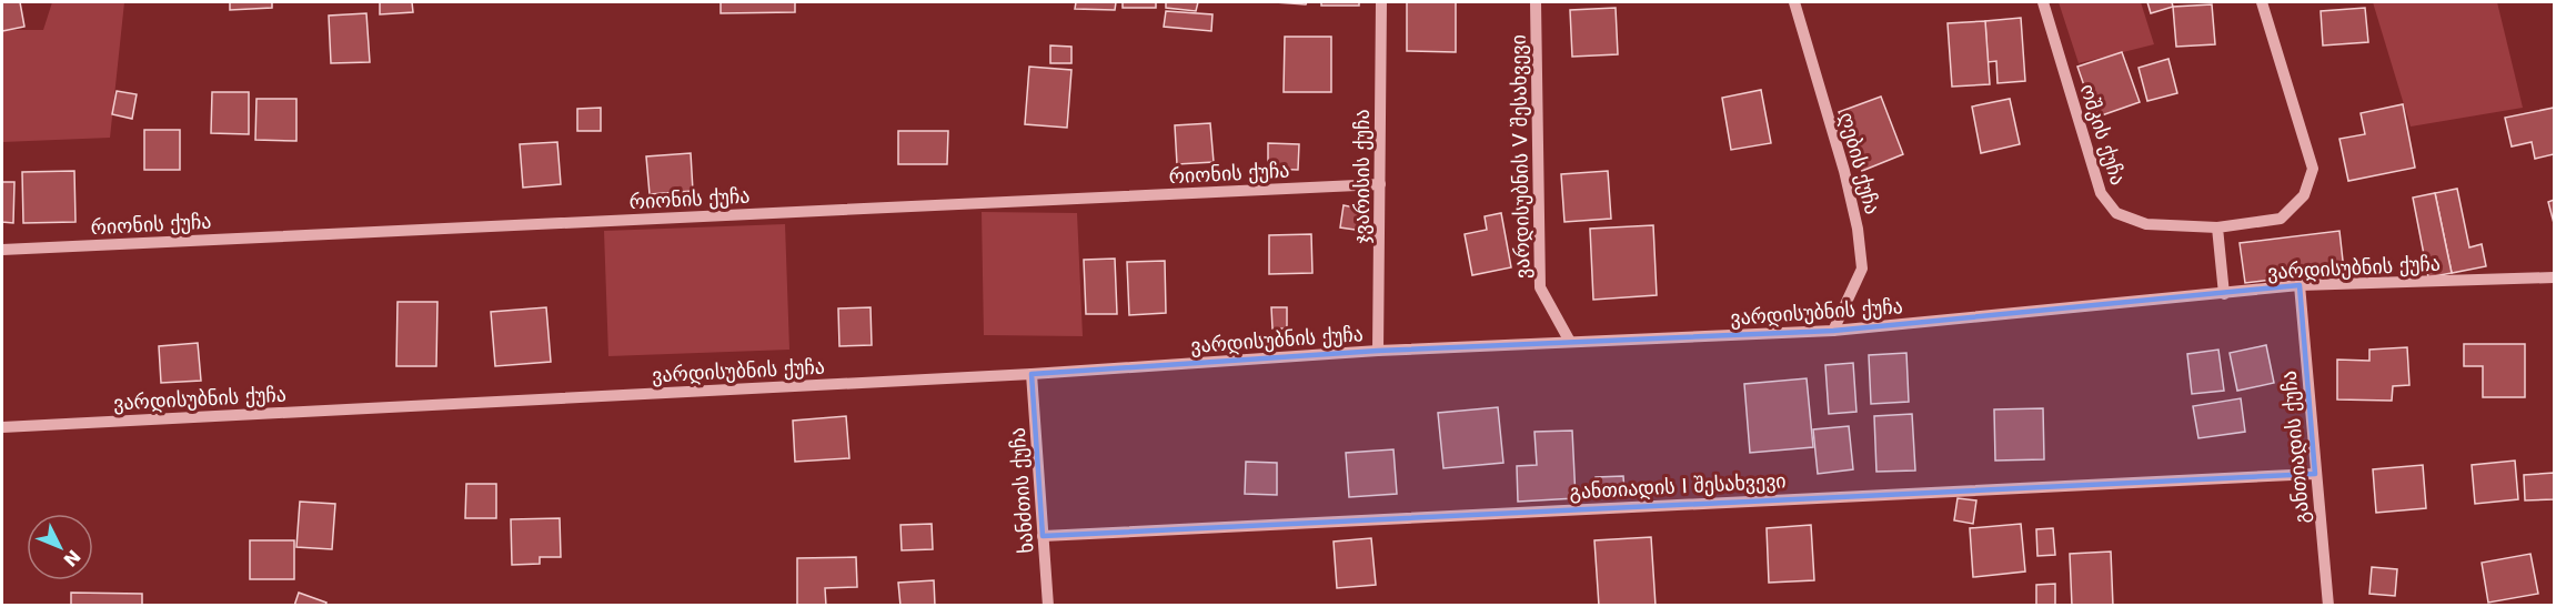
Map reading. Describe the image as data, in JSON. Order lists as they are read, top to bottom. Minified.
{"streets":{"street":["ოშკის ქუჩა","ვარდისუბნის V შესახვევი","ღების ქუჩა","რიონის ქუჩა","ჯვარისის ქუჩა","ვარდისუბნის ქუჩა","განთიადის ქუჩა","განთიადის I შესახვევი","ხანძთის ქუჩა"]},"crossings":[["ვარდისუბნის V შესახვევი","ვარდისუბნის ქუჩა"],["ღების ქუჩა","ვარდისუბნის ქუჩა"],["რიონის ქუჩა","ჯვარისის ქუჩა"],["ჯვარისის ქუჩა","ვარდისუბნის ქუჩა"],["ვარდისუბნის ქუჩა","განთიადის ქუჩა"],["ვარდისუბნის ქუჩა","ხანძთის ქუჩა"],["განთიადის ქუჩა","განთიადის I შესახვევი"],["განთიადის I შესახვევი","ხანძთის ქუჩა"]],"north":"bottom right"}
